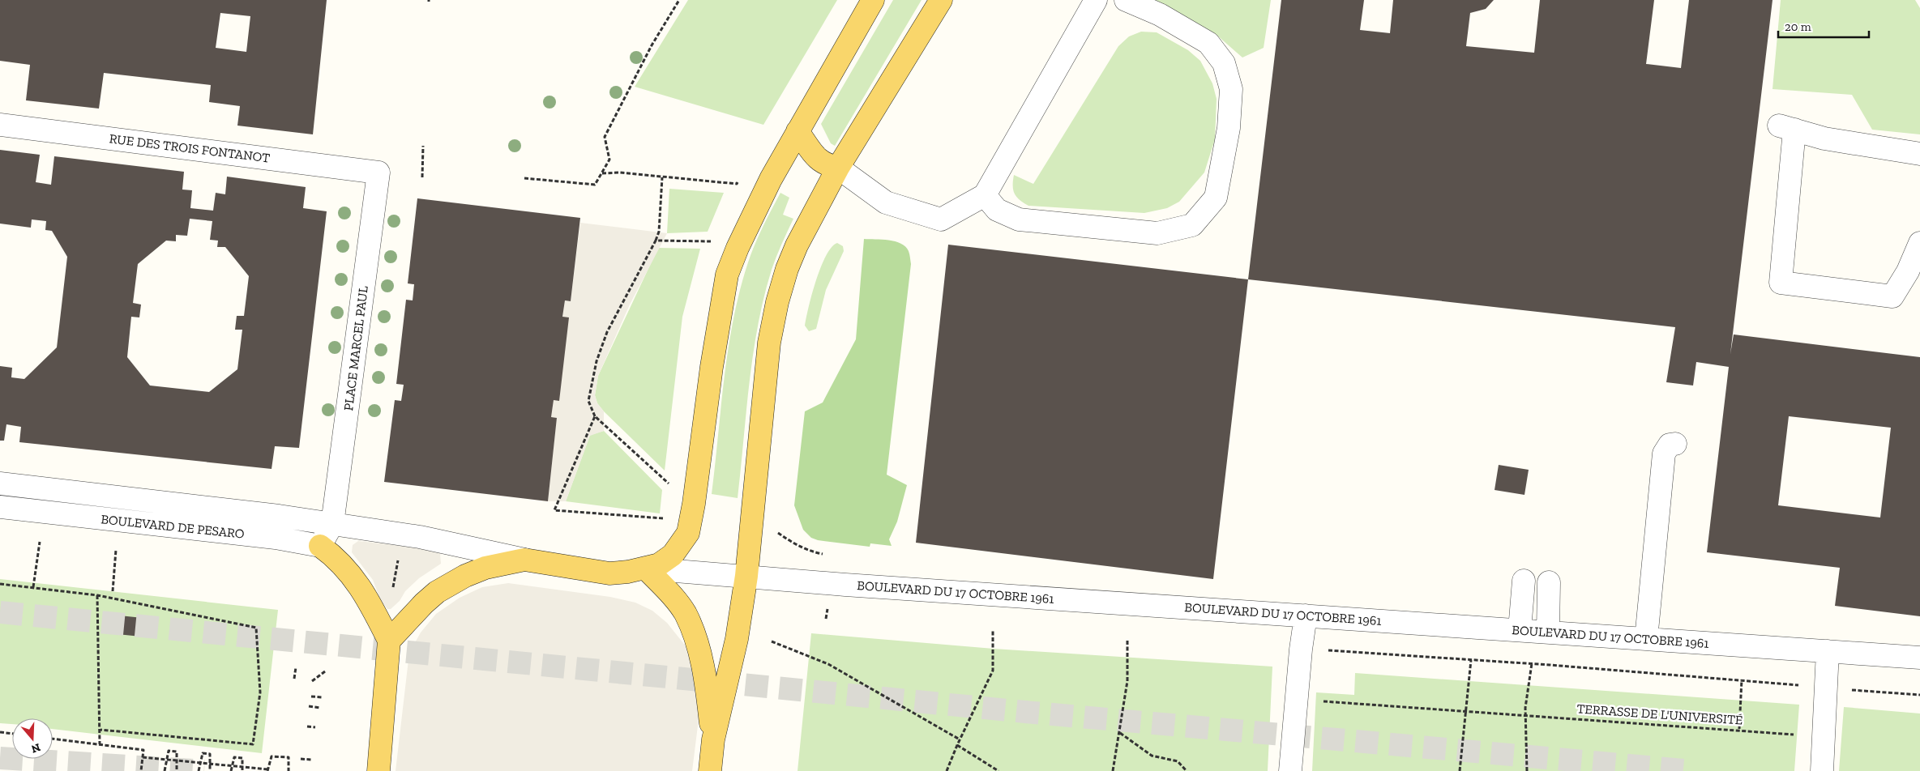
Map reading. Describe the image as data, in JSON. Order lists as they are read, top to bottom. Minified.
{"streets":{"street":["RUE DES TROIS FONTANOT","PLACE MARCEL PAUL","BOULEVARD DE PESARO","BOULEVARD DU 17 OCTOBRE 1961"],"path":["TERRASSE DE L'UNIVERSITÉ"]},"crossings":[["RUE DES TROIS FONTANOT","PLACE MARCEL PAUL"],["PLACE MARCEL PAUL","BOULEVARD DE PESARO"]],"scale_bar":"20 m","north":"bottom"}
